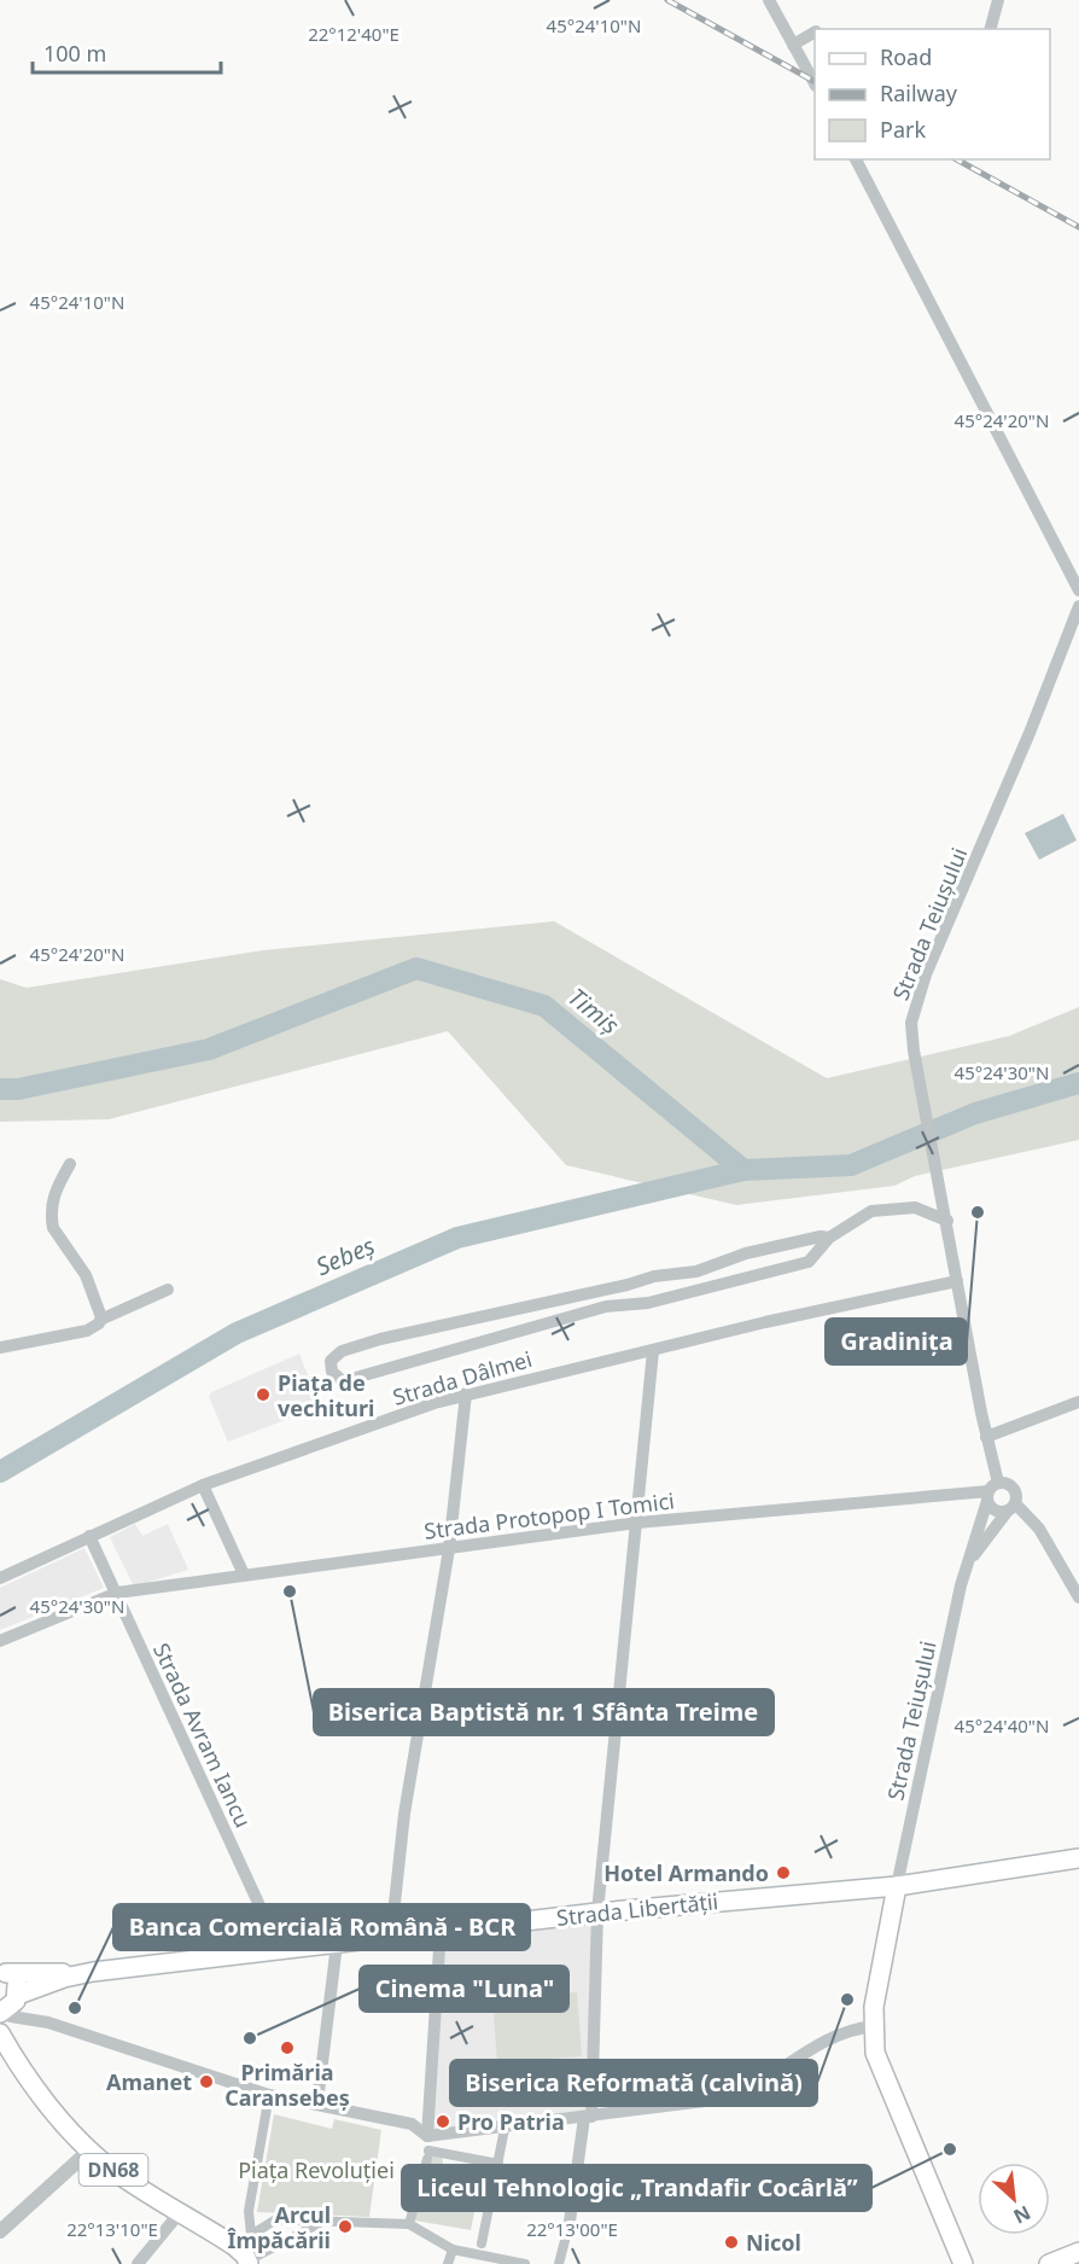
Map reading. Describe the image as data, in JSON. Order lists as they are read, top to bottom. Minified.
{"streets":{"main road":["Strada Libertății","DN68"],"street":["Strada Teiușului","Strada Dâlmei","Strada Protopop I Tomici","Strada Avram Iancu"]},"crossings":[["Strada Teiușului","Strada Dâlmei"],["Strada Teiușului","Strada Protopop I Tomici"],["Strada Teiușului","Strada Libertății"],["Strada Dâlmei","Strada Avram Iancu"],["Strada Protopop I Tomici","Strada Avram Iancu"],["Strada Avram Iancu","Strada Libertății"],["Strada Libertății","DN68"]],"water":["Timiș","Sebeș"],"parks":["Piața Revoluției"],"places":["Gradinița","Piața de vechituri","Biserica Baptistă nr. 1 Sfânta Treime","Hotel Armando","Biserica Reformată (calvină)","Banca Comercială Română - BCR","Cinema \"Luna\"","Primăria Caransebeș","Amanet","Pro Patria","Liceul Tehnologic „Trandafir Cocârlă”","Arcul Împăcării","Nicol"],"legend":["Road","Railway","Park"],"scale_bar":"100 m","north":"bottom right","coordinates":["45°24'10\"N","22°12'40\"E","45°24'20\"N","45°24'30\"N","45°24'40\"N","22°13'10\"E","22°13'00\"E"]}
